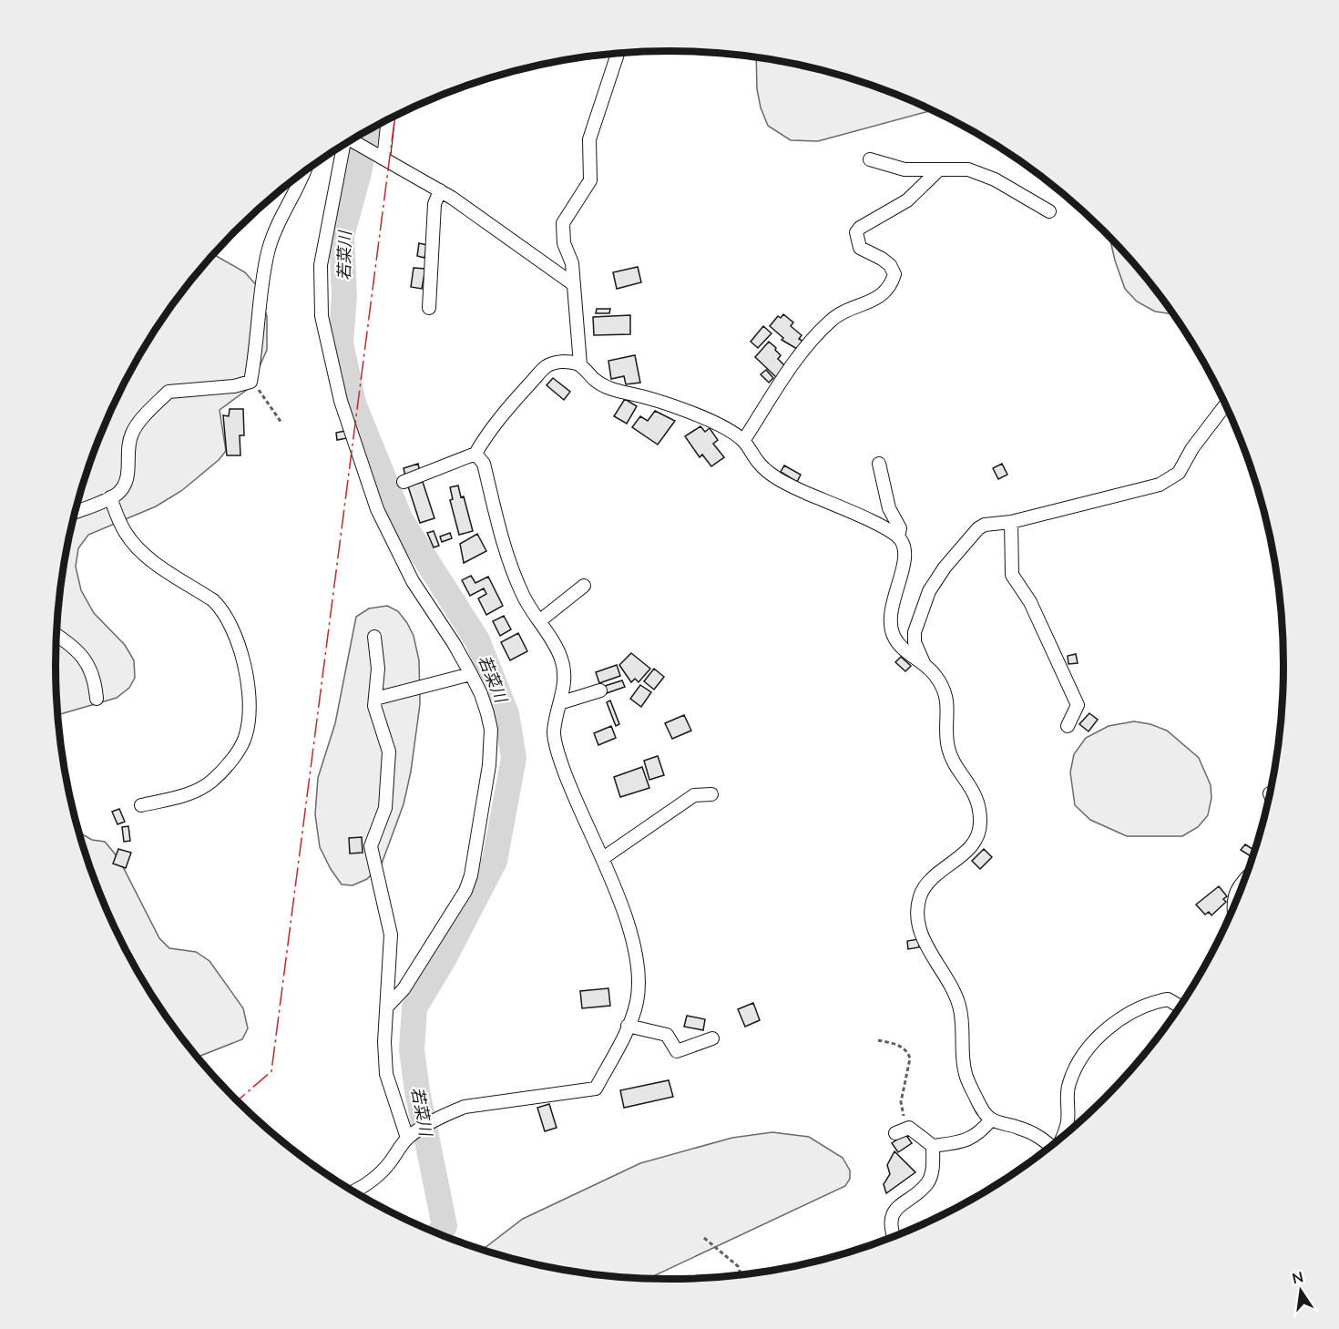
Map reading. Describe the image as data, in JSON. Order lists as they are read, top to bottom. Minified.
{"water":["若菜川"],"north":"top"}
